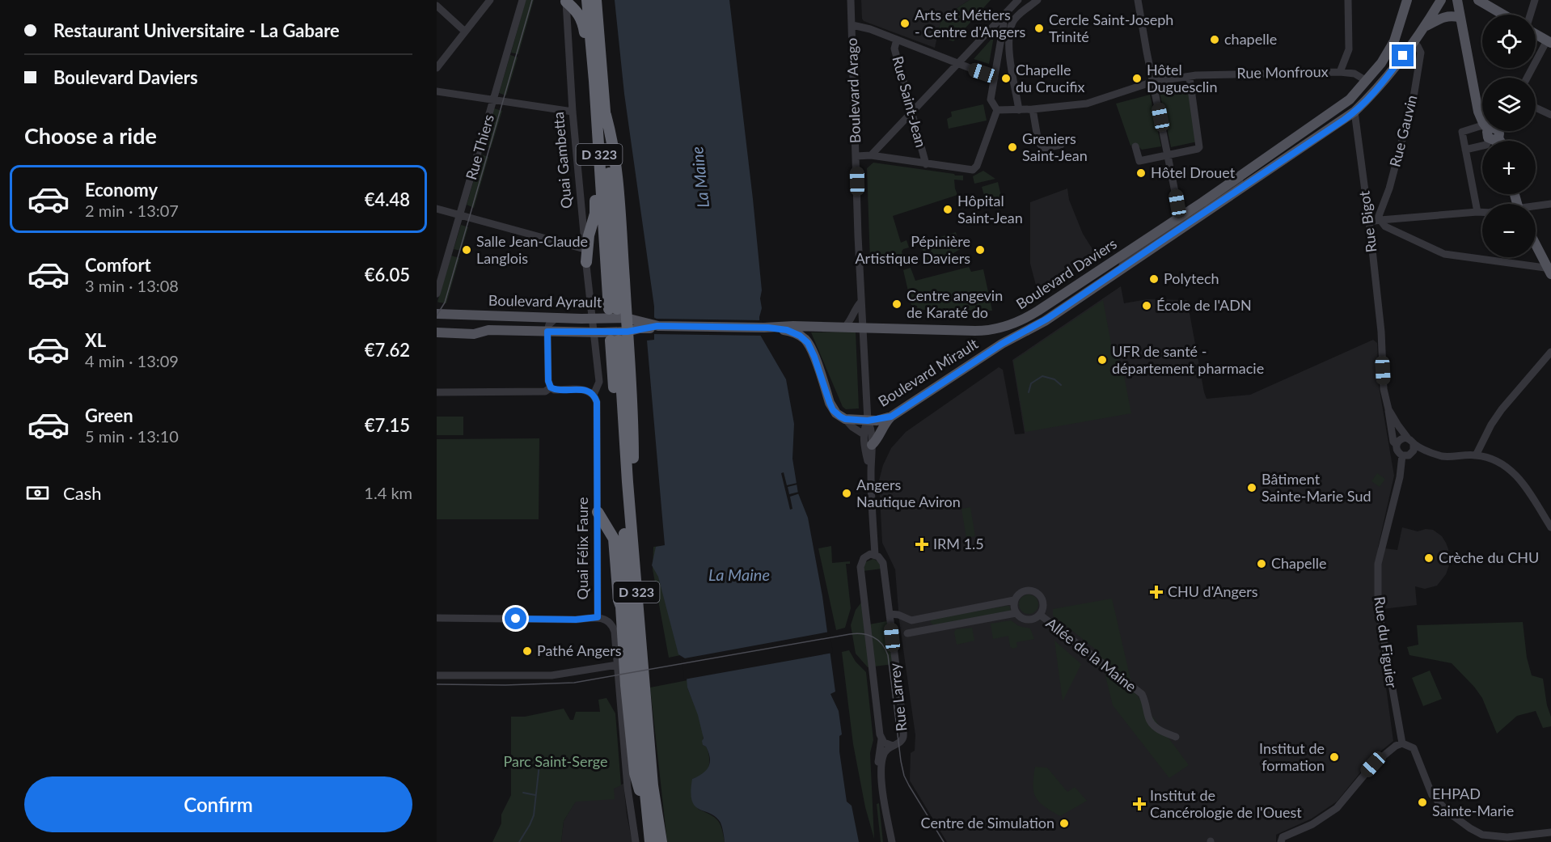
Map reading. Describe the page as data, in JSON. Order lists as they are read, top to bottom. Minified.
{"streets":{"highway":["D 323"],"main road":["Boulevard Daviers","Boulevard Ayrault","Boulevard Mirault"],"street":["Rue Monfroux","Boulevard Arago","Rue Saint-Jean","Rue Gauvin","Rue Thiers","Quai Gambetta","Rue Bigot","Quai Félix Faure","Rue du Figuier","Allée de la Maine","Rue Larrey"]},"crossings":[["Rue Monfroux","Boulevard Daviers"],["Boulevard Arago","Boulevard Daviers"],["Boulevard Arago","Rue Larrey"],["Rue Gauvin","Boulevard Daviers"],["Quai Gambetta","Boulevard Ayrault"],["Quai Gambetta","Quai Félix Faure"],["Rue Bigot","Boulevard Daviers"],["Boulevard Daviers","Boulevard Mirault"],["Boulevard Daviers","Rue Larrey"],["Boulevard Ayrault","Quai Félix Faure"],["Boulevard Mirault","Rue Larrey"]],"water":["La Maine"],"parks":["Parc Saint-Serge"],"places":{"other":["Arts et Métiers - Centre d'Angers","Cercle Saint-Joseph Trinité","chapelle","Chapelle du Crucifix","Hôtel Duguesclin","Greniers Saint-Jean","Hôtel Drouet","Hôpital Saint-Jean","Salle Jean-Claude Langlois","Pépinière Artistique Daviers","Polytech","Centre angevin de Karaté do","École de l'ADN","UFR de santé - département pharmacie","Bâtiment Sainte-Marie Sud","Angers Nautique Aviron","Crèche du CHU","Chapelle","Pathé Angers","Institut de formation","EHPAD Sainte-Marie","Centre de Simulation"],"health":["IRM 1.5","CHU d'Angers","Institut de Cancérologie de l'Ouest"]},"page":{"banner":["Restaurant Universitaire - La Gabare","Boulevard Daviers"],"map_buttons":["+","−"],"heading":"Choose a ride","list":[{"name":"Economy","note":"2 min · 13:07","value":"€4.48"},{"name":"Comfort","note":"3 min · 13:08","value":"€6.05"},{"name":"XL","note":"4 min · 13:09","value":"€7.62"},{"name":"Green","note":"5 min · 13:10","value":"€7.15"}],"pay":["Cash","1.4 km"],"buttons":"Confirm"}}
